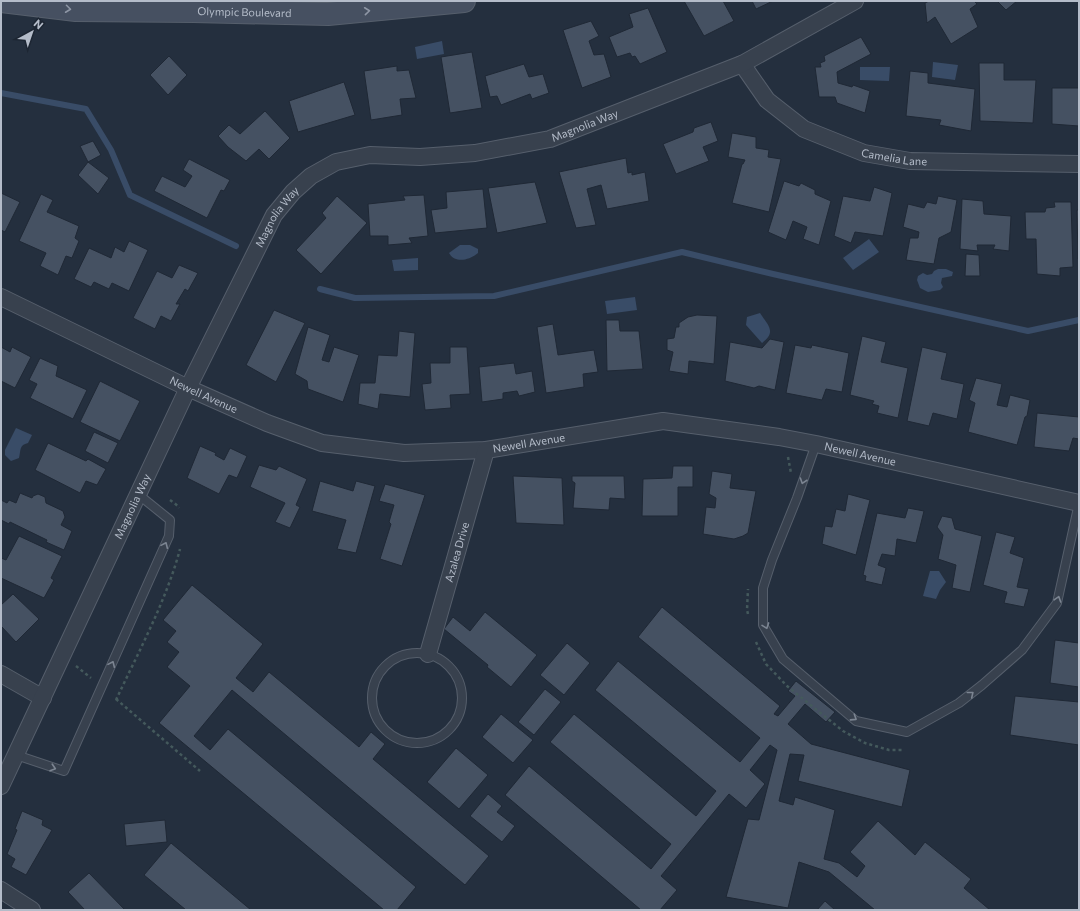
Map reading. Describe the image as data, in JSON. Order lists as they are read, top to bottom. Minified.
{"streets":{"main road":["Olympic Boulevard"],"street":["Magnolia Way","Camelia Lane","Newell Avenue","Azalea Drive"]},"crossings":[["Magnolia Way","Camelia Lane"],["Magnolia Way","Newell Avenue"],["Newell Avenue","Azalea Drive"]],"one_way":["Olympic Boulevard"],"north":"top right"}
